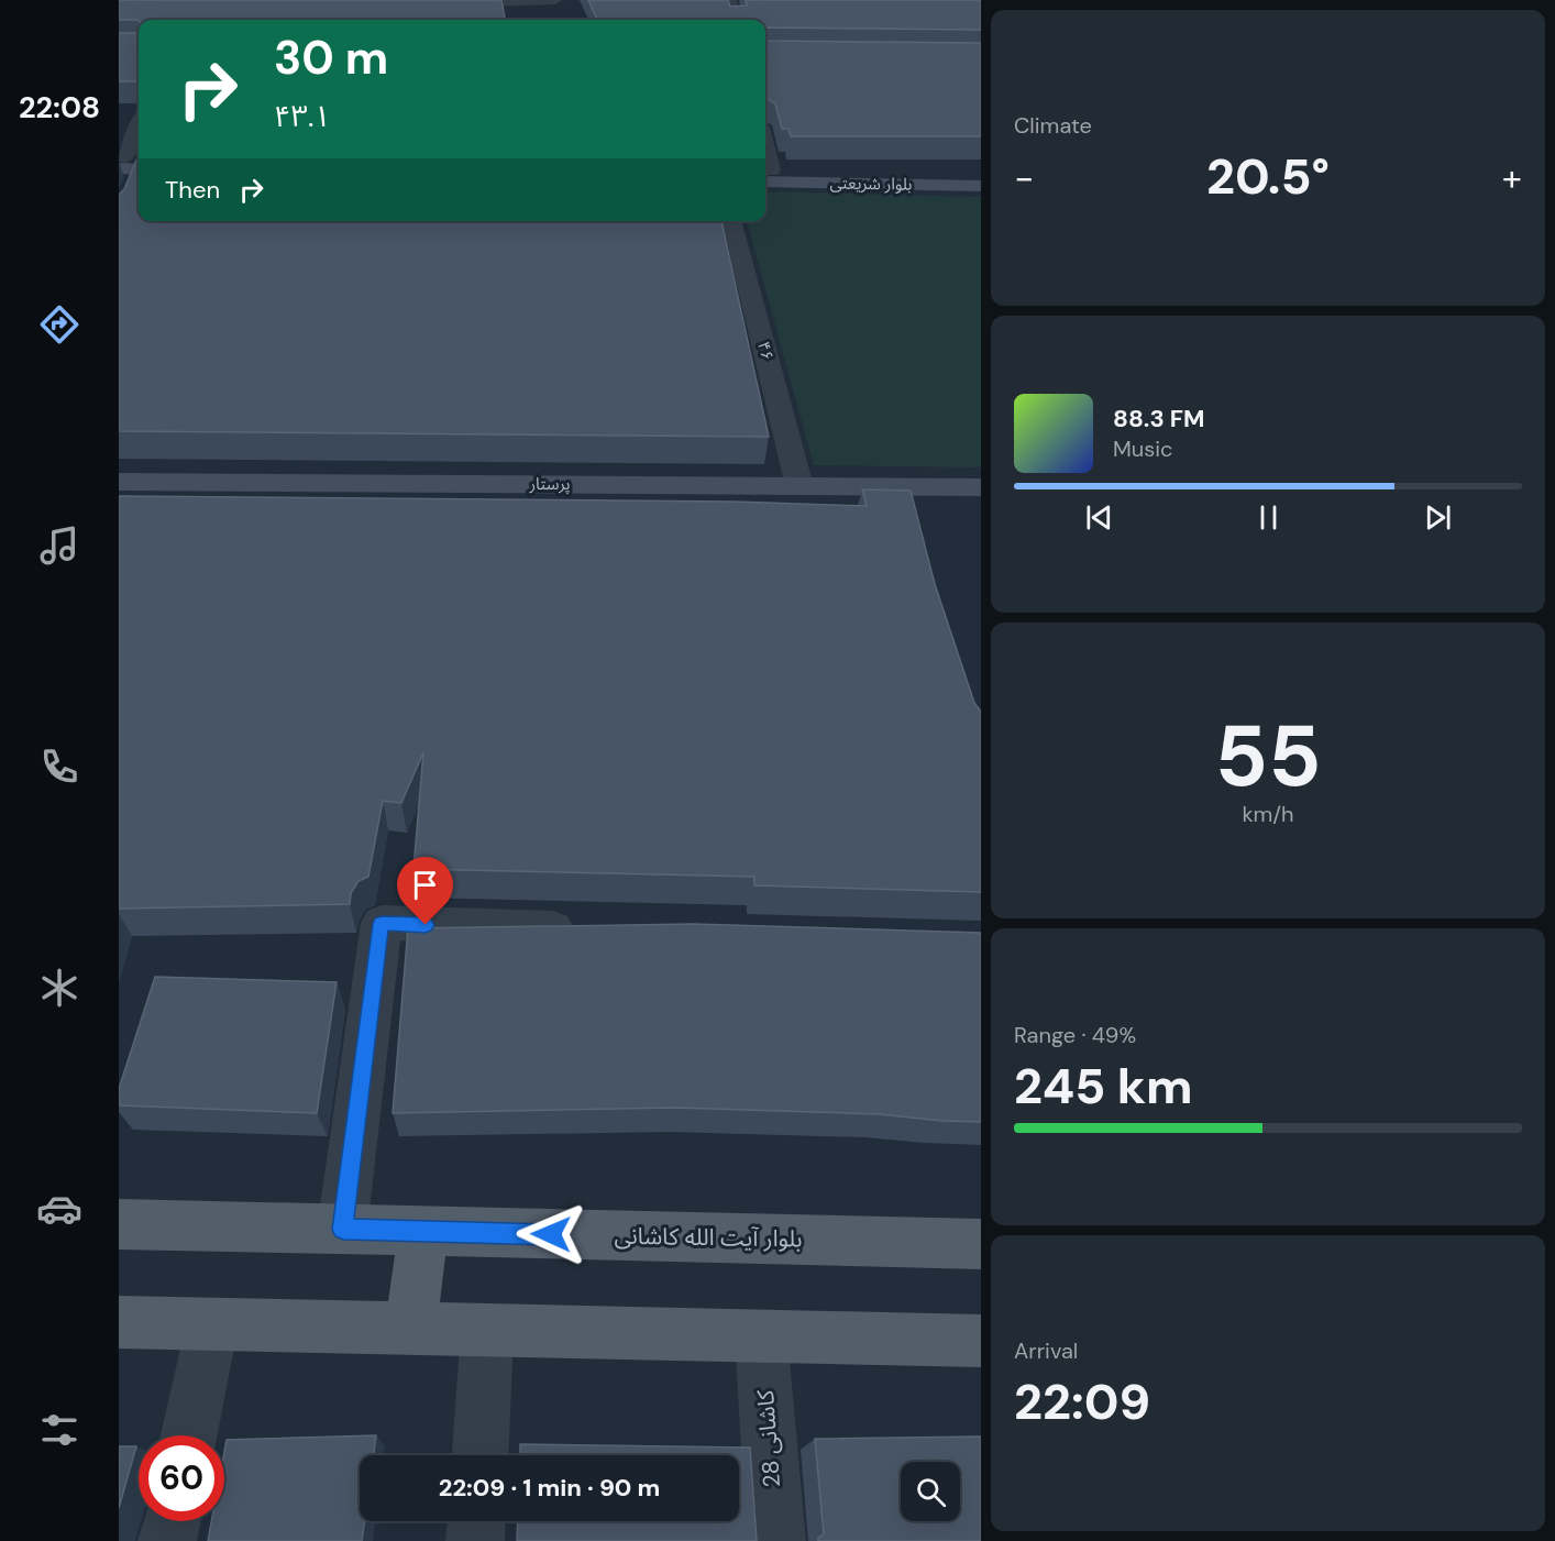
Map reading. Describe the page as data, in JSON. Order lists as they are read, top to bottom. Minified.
{"streets":{"main road":["بلوار شریعتی","پرستار","بلوار آیت الله کاشانی"],"street":["۴۶","کاشانی 28"]},"crossings":[["۴۶","پرستار"]],"page":{"tabs":"22:08","tile":["Climate",["55","km/h"],["Range · 49%","245 km"],["Arrival","22:09"]],"turn":["30 m","۴۳.۱"],"heat":["−","20.5°","+"],"then":"Then","song":["88.3 FM","Music"],"limit":"60","trip":"22:09 · 1 min · 90 m"}}
